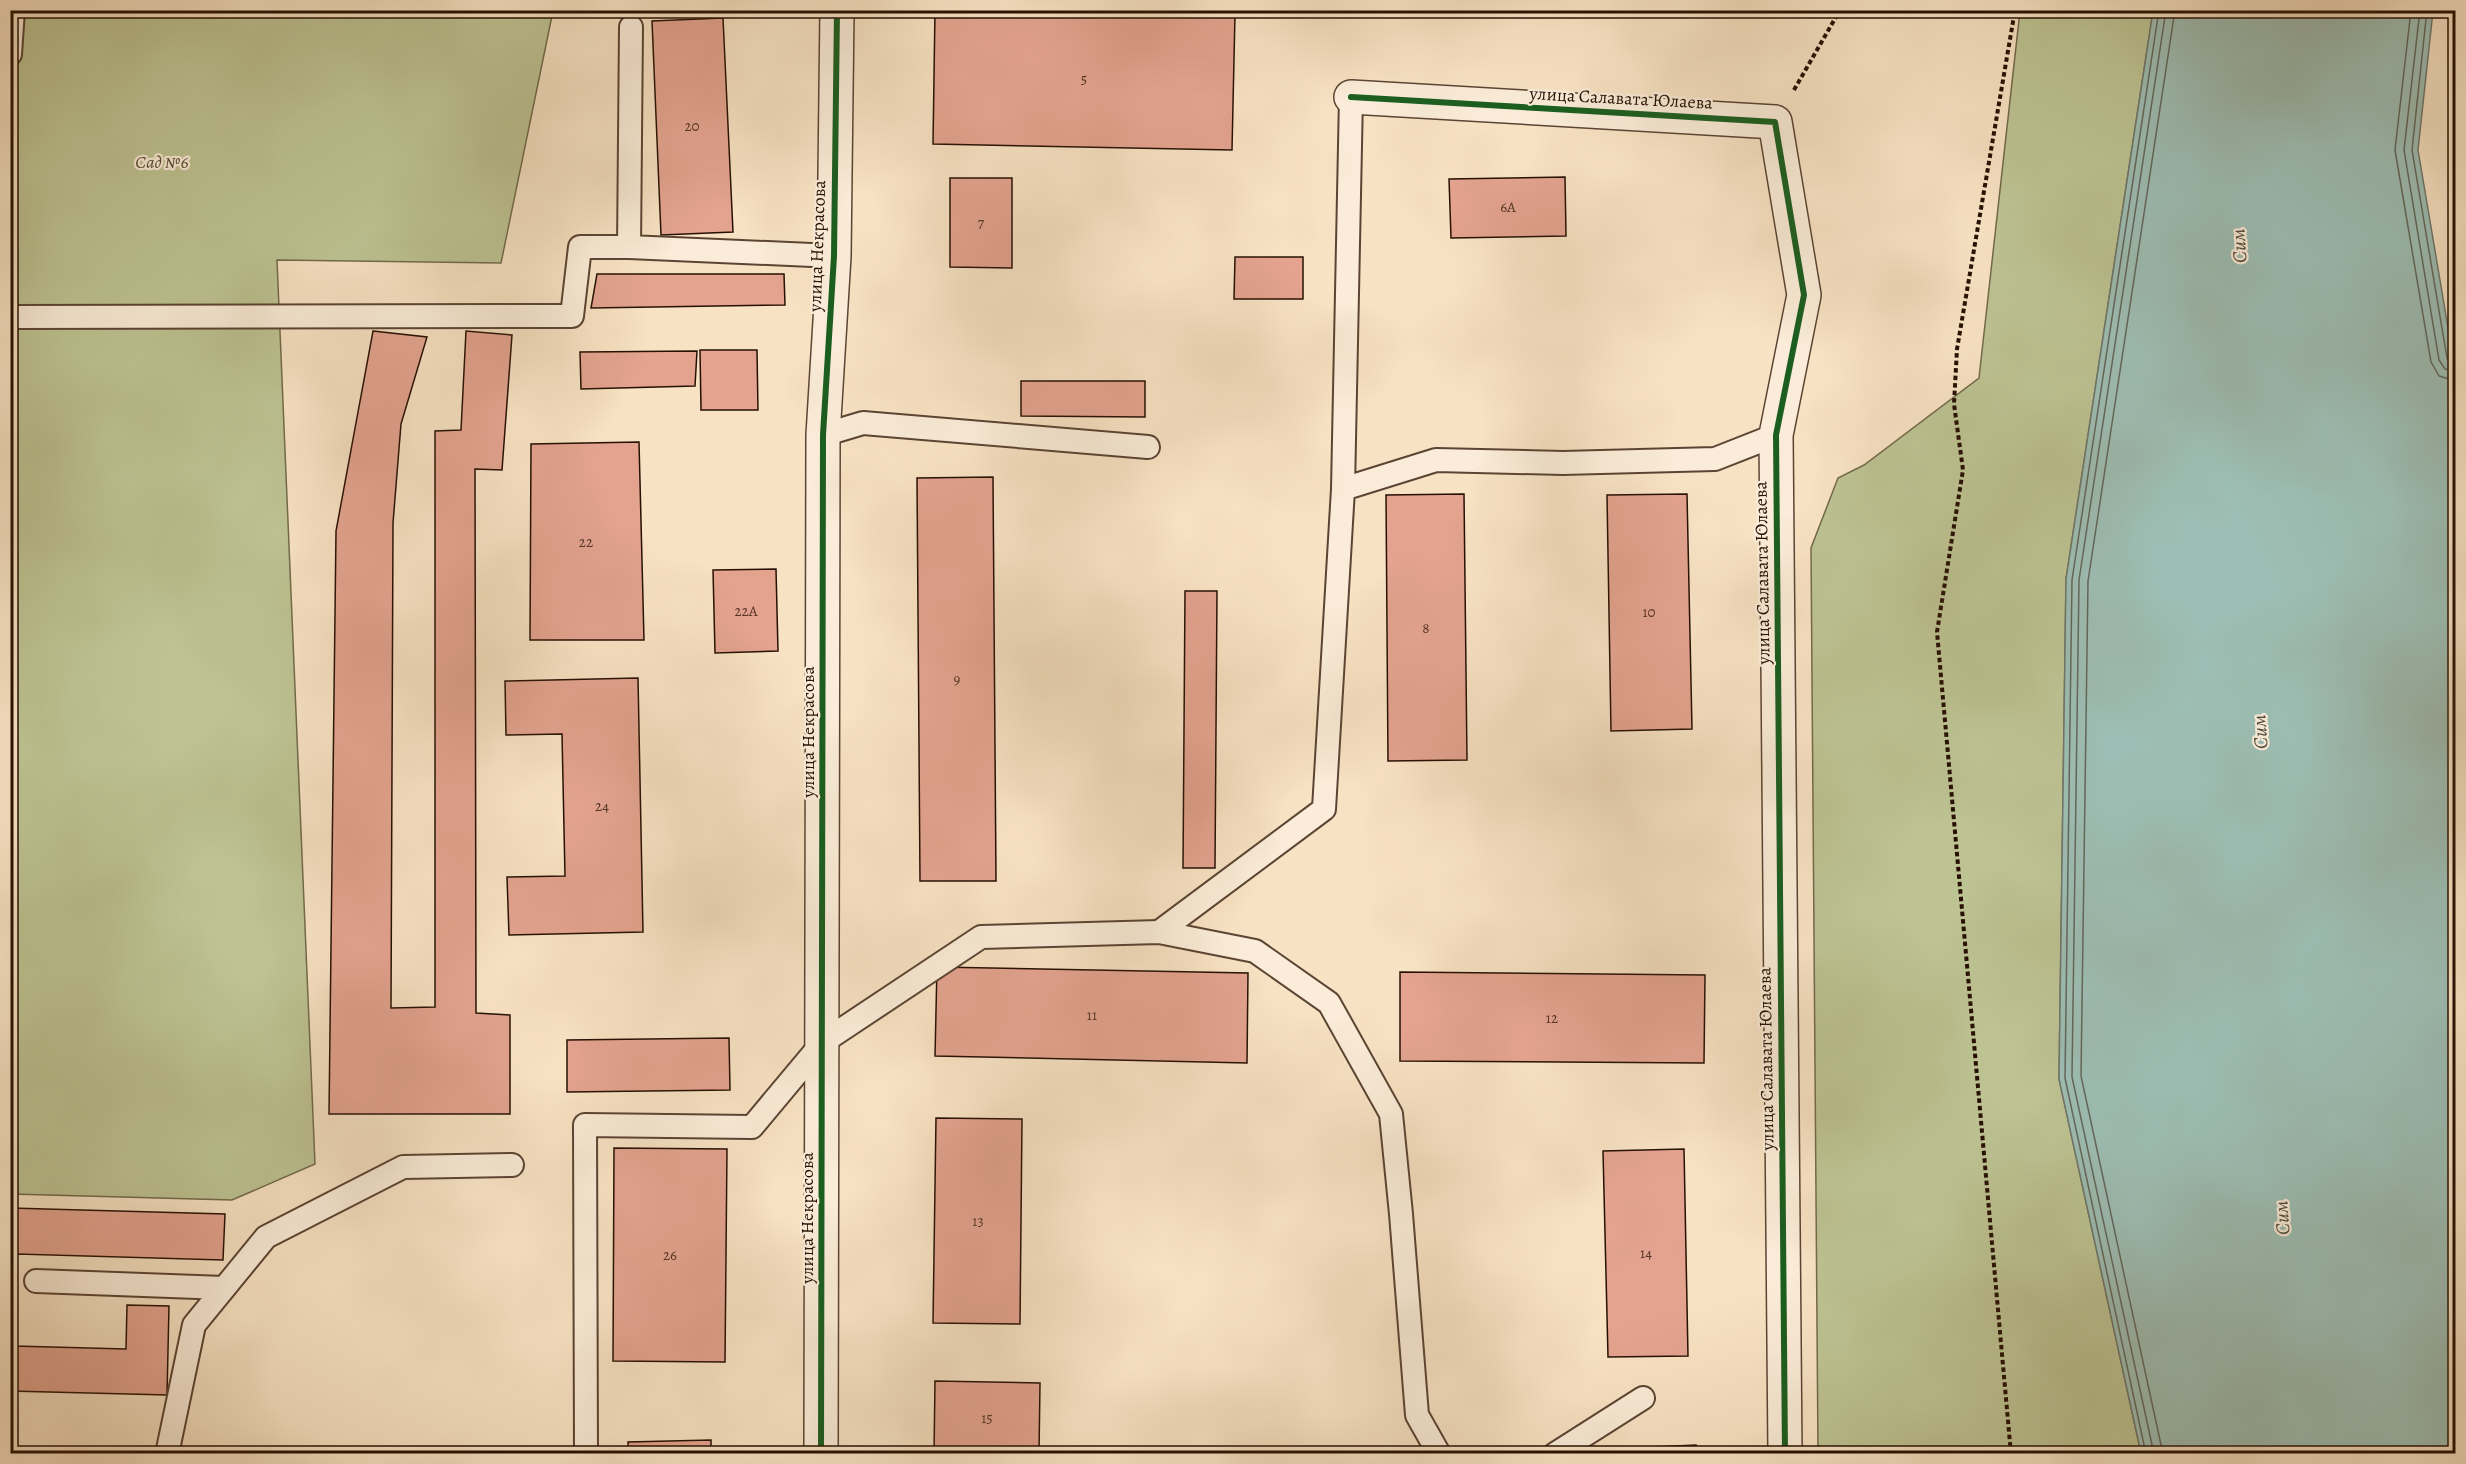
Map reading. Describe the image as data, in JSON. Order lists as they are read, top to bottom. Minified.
{"streets":{"street":["улица Салавата Юлаева","улица Некрасова"]},"water":["Сим"],"parks":["Сад №6"],"house_numbers":["5","20","6А","7","22","22А","10","8","9","24","11","12","13","14","26","15"]}
